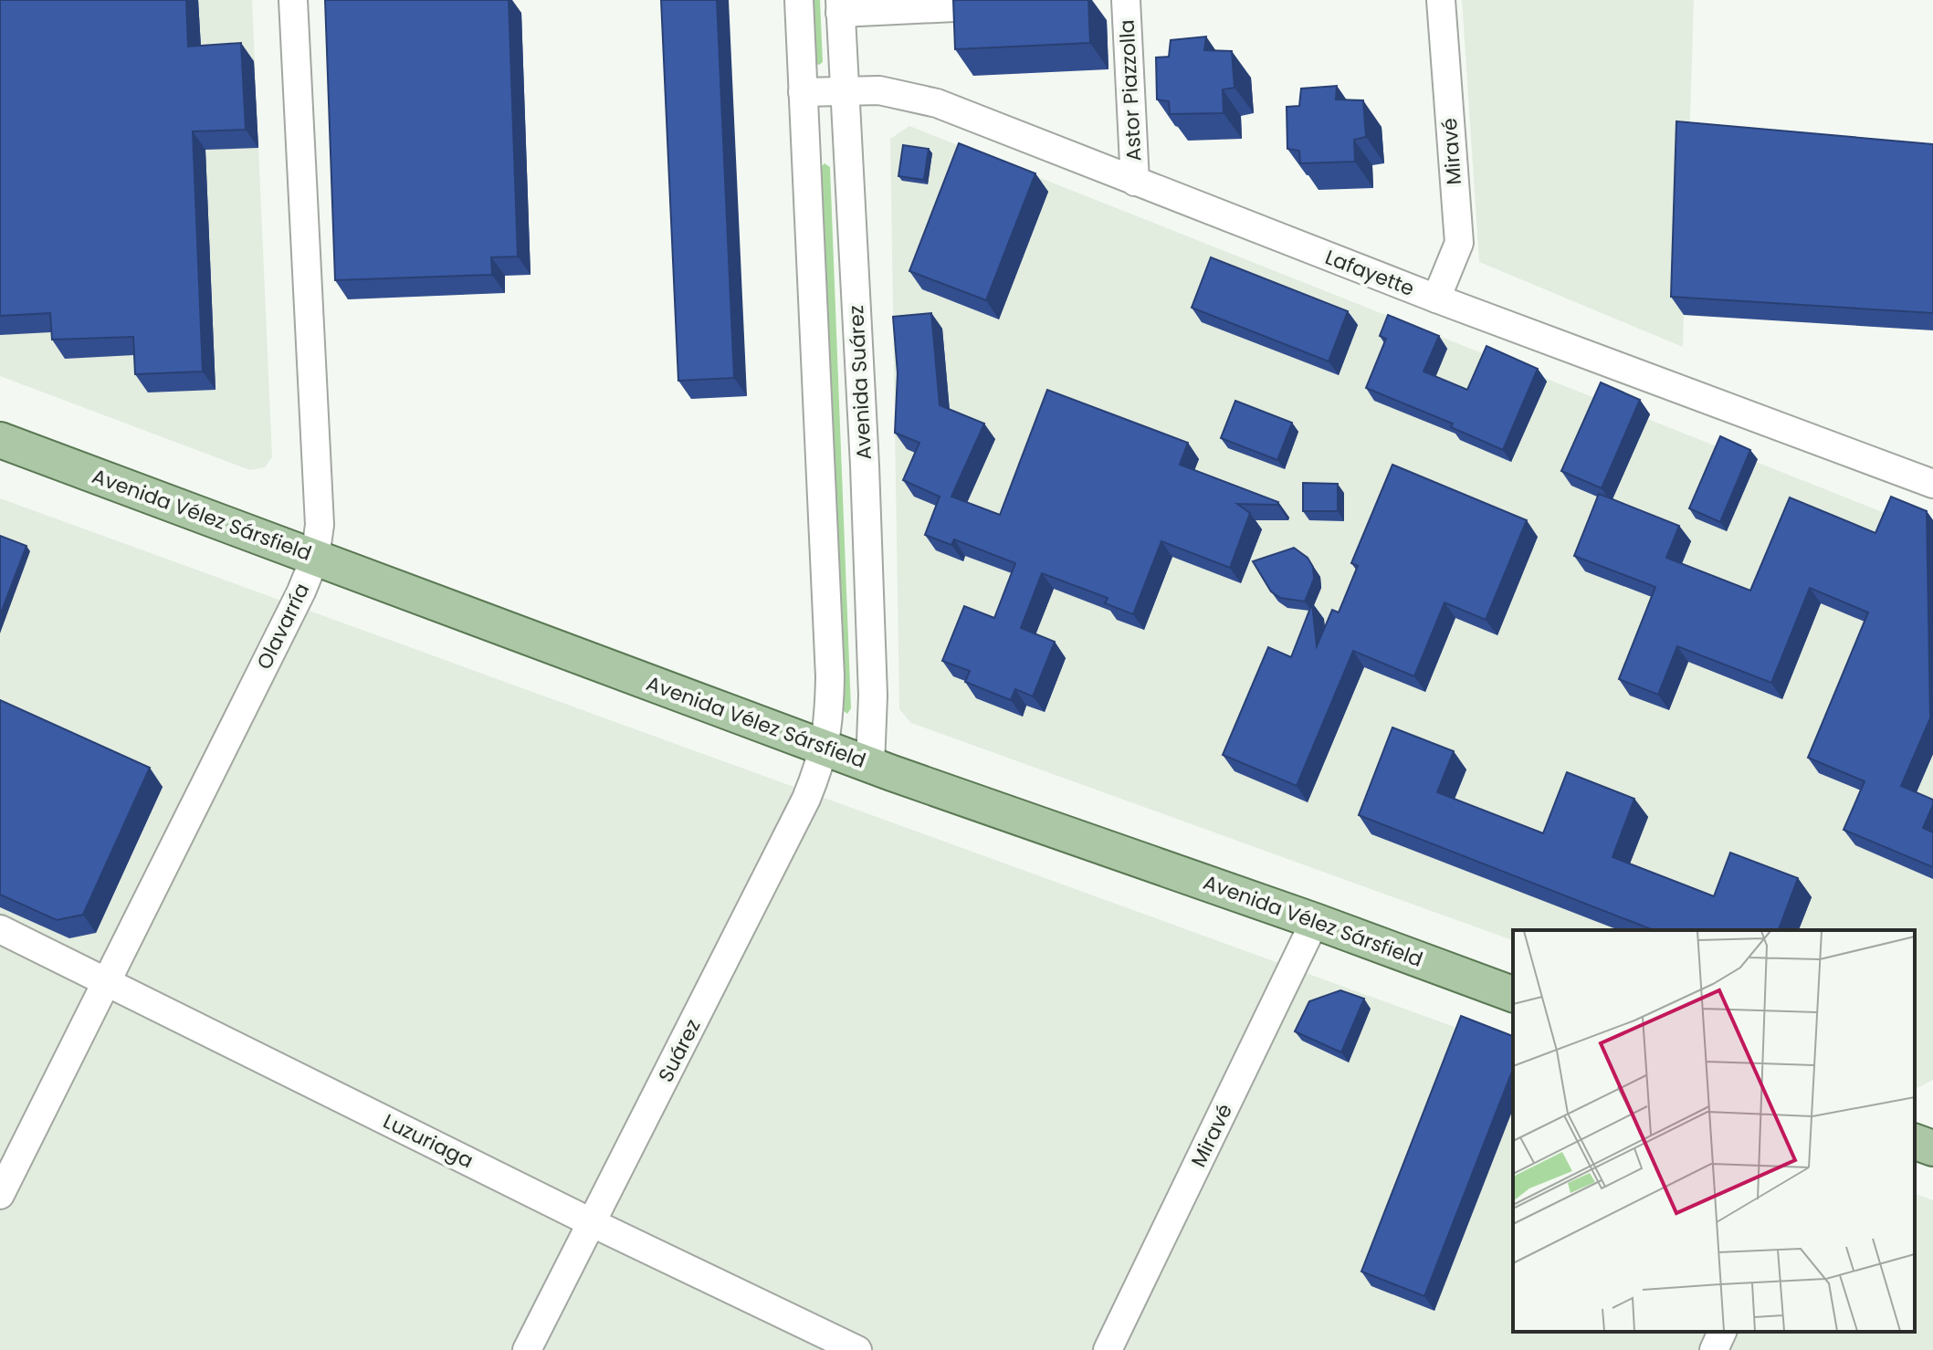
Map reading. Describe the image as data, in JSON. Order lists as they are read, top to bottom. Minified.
{"streets":{"main road":["Avenida Vélez Sársfield"],"street":["Astor Piazzolla","Miravé","Lafayette","Avenida Suárez","Olavarría","Suárez","Luzuriaga"]},"crossings":[["Astor Piazzolla","Lafayette"],["Miravé","Lafayette"],["Miravé","Avenida Vélez Sársfield"],["Lafayette","Avenida Suárez"],["Avenida Suárez","Avenida Vélez Sársfield"],["Avenida Vélez Sársfield","Olavarría"],["Avenida Vélez Sársfield","Suárez"],["Olavarría","Luzuriaga"],["Suárez","Luzuriaga"]]}
